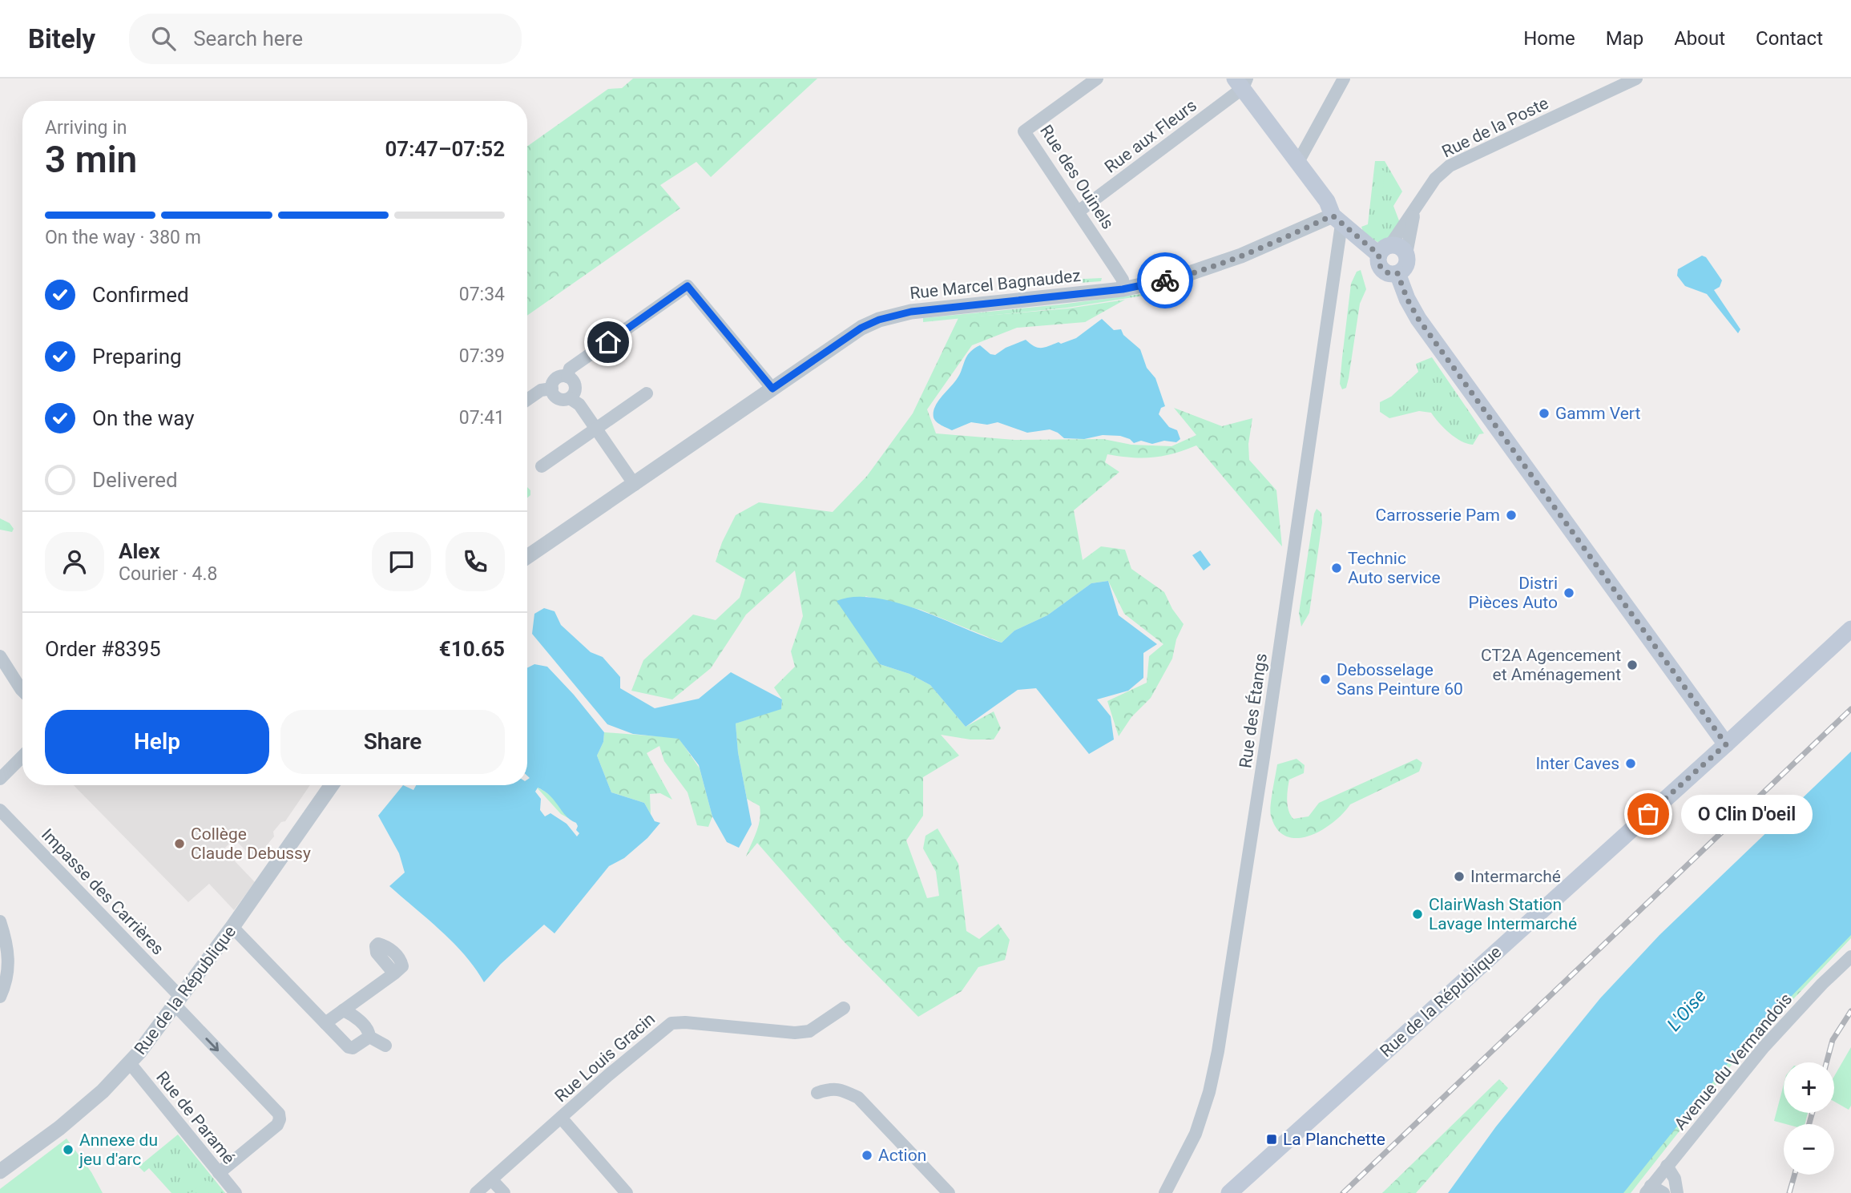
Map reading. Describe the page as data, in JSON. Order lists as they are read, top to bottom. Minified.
{"streets":{"main road":["Rue de la République"],"street":["Rue de la Poste","Rue aux Fleurs","Rue des Ouinels","Rue Marcel Bagnaudez","Rue des Étangs","Impasse des Carrières","Rue Louis Gracin","Avenue du Vermandois","Rue de Paramé"]},"crossings":[["Rue aux Fleurs","Rue des Ouinels"],["Rue des Ouinels","Rue Marcel Bagnaudez"],["Rue Marcel Bagnaudez","Rue des Étangs"],["Impasse des Carrières","Rue de la République"],["Impasse des Carrières","Rue de Paramé"],["Rue de la République","Rue de Paramé"]],"water":["L'Oise"],"places":{"other":["Gamm Vert","Carrosserie Pam","Technic Auto service","Distri Pièces Auto","CT2A Agencement et Aménagement","Debosselage Sans Peinture 60","Inter Caves","O Clin D'oeil","Collège Claude Debussy","Intermarché","ClairWash Station Lavage Intermarché","Annexe du jeu d'arc","Action"],"transit":["La Planchette"]},"page":{"header":"Bitely","search":"Search here","nav":["Home","Map","About","Contact"],"heading":["3 min","Arriving in","07:47–07:52"],"panel":["Alex","Courier · 4.8","Order #8395","€10.65"],"bar":"On the way · 380 m","list":[["Confirmed","07:34"],["Preparing","07:39"],["On the way","07:41"],"Delivered"],"buttons":["Help","Share"],"bubble":"O Clin D'oeil","map_buttons":["+","−"]}}
